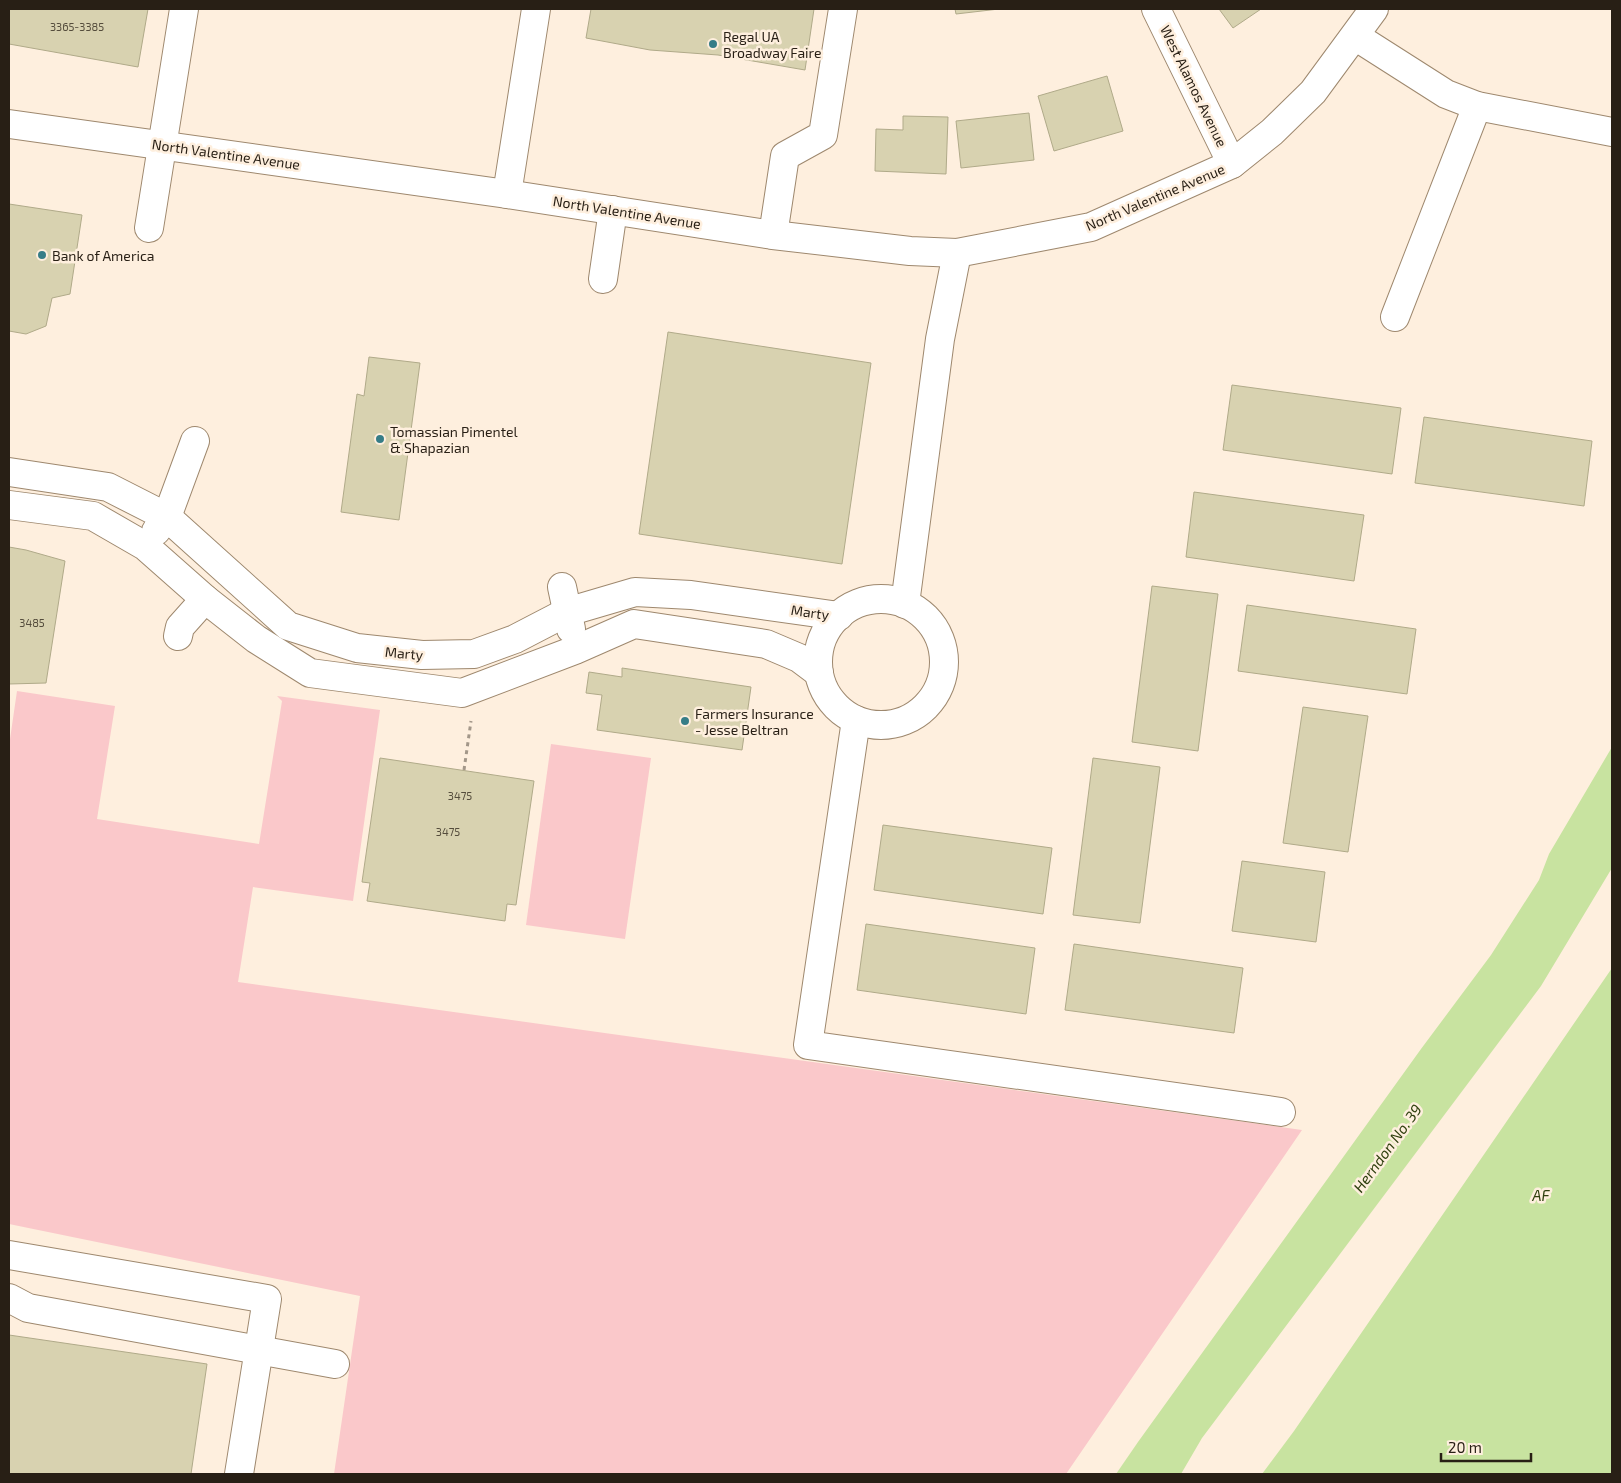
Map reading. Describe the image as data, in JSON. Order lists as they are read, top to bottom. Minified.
{"streets":{"street":["West Alamos Avenue","North Valentine Avenue","Marty"]},"crossings":[["West Alamos Avenue","North Valentine Avenue"]],"water":["Herndon No. 39","AF"],"places":["Regal UA Broadway Faire","Bank of America","Tomassian Pimentel & Shapazian","Farmers Insurance - Jesse Beltran"],"house_numbers":["3365-3385","3485","3475","3475"],"scale_bar":"20 m"}
